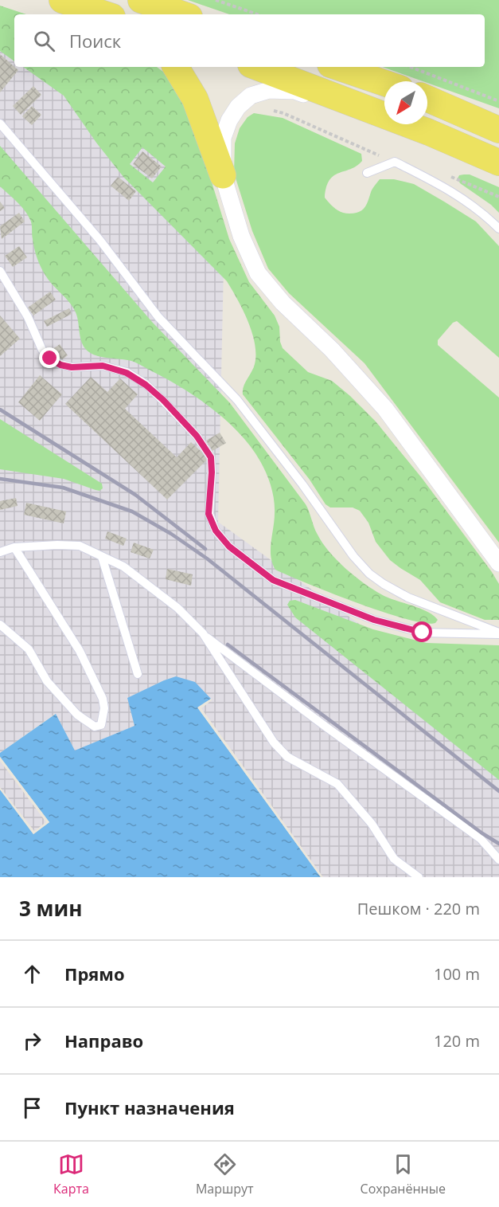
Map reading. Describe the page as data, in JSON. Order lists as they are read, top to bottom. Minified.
{"north":"bottom left","page":{"search":"Поиск","heading":["3 мин","Пешком · 220 m"],"list":[["Прямо","100 m"],["Направо","120 m"],"Пункт назначения"],"nav":["Карта","Маршрут","Сохранённые"]}}
